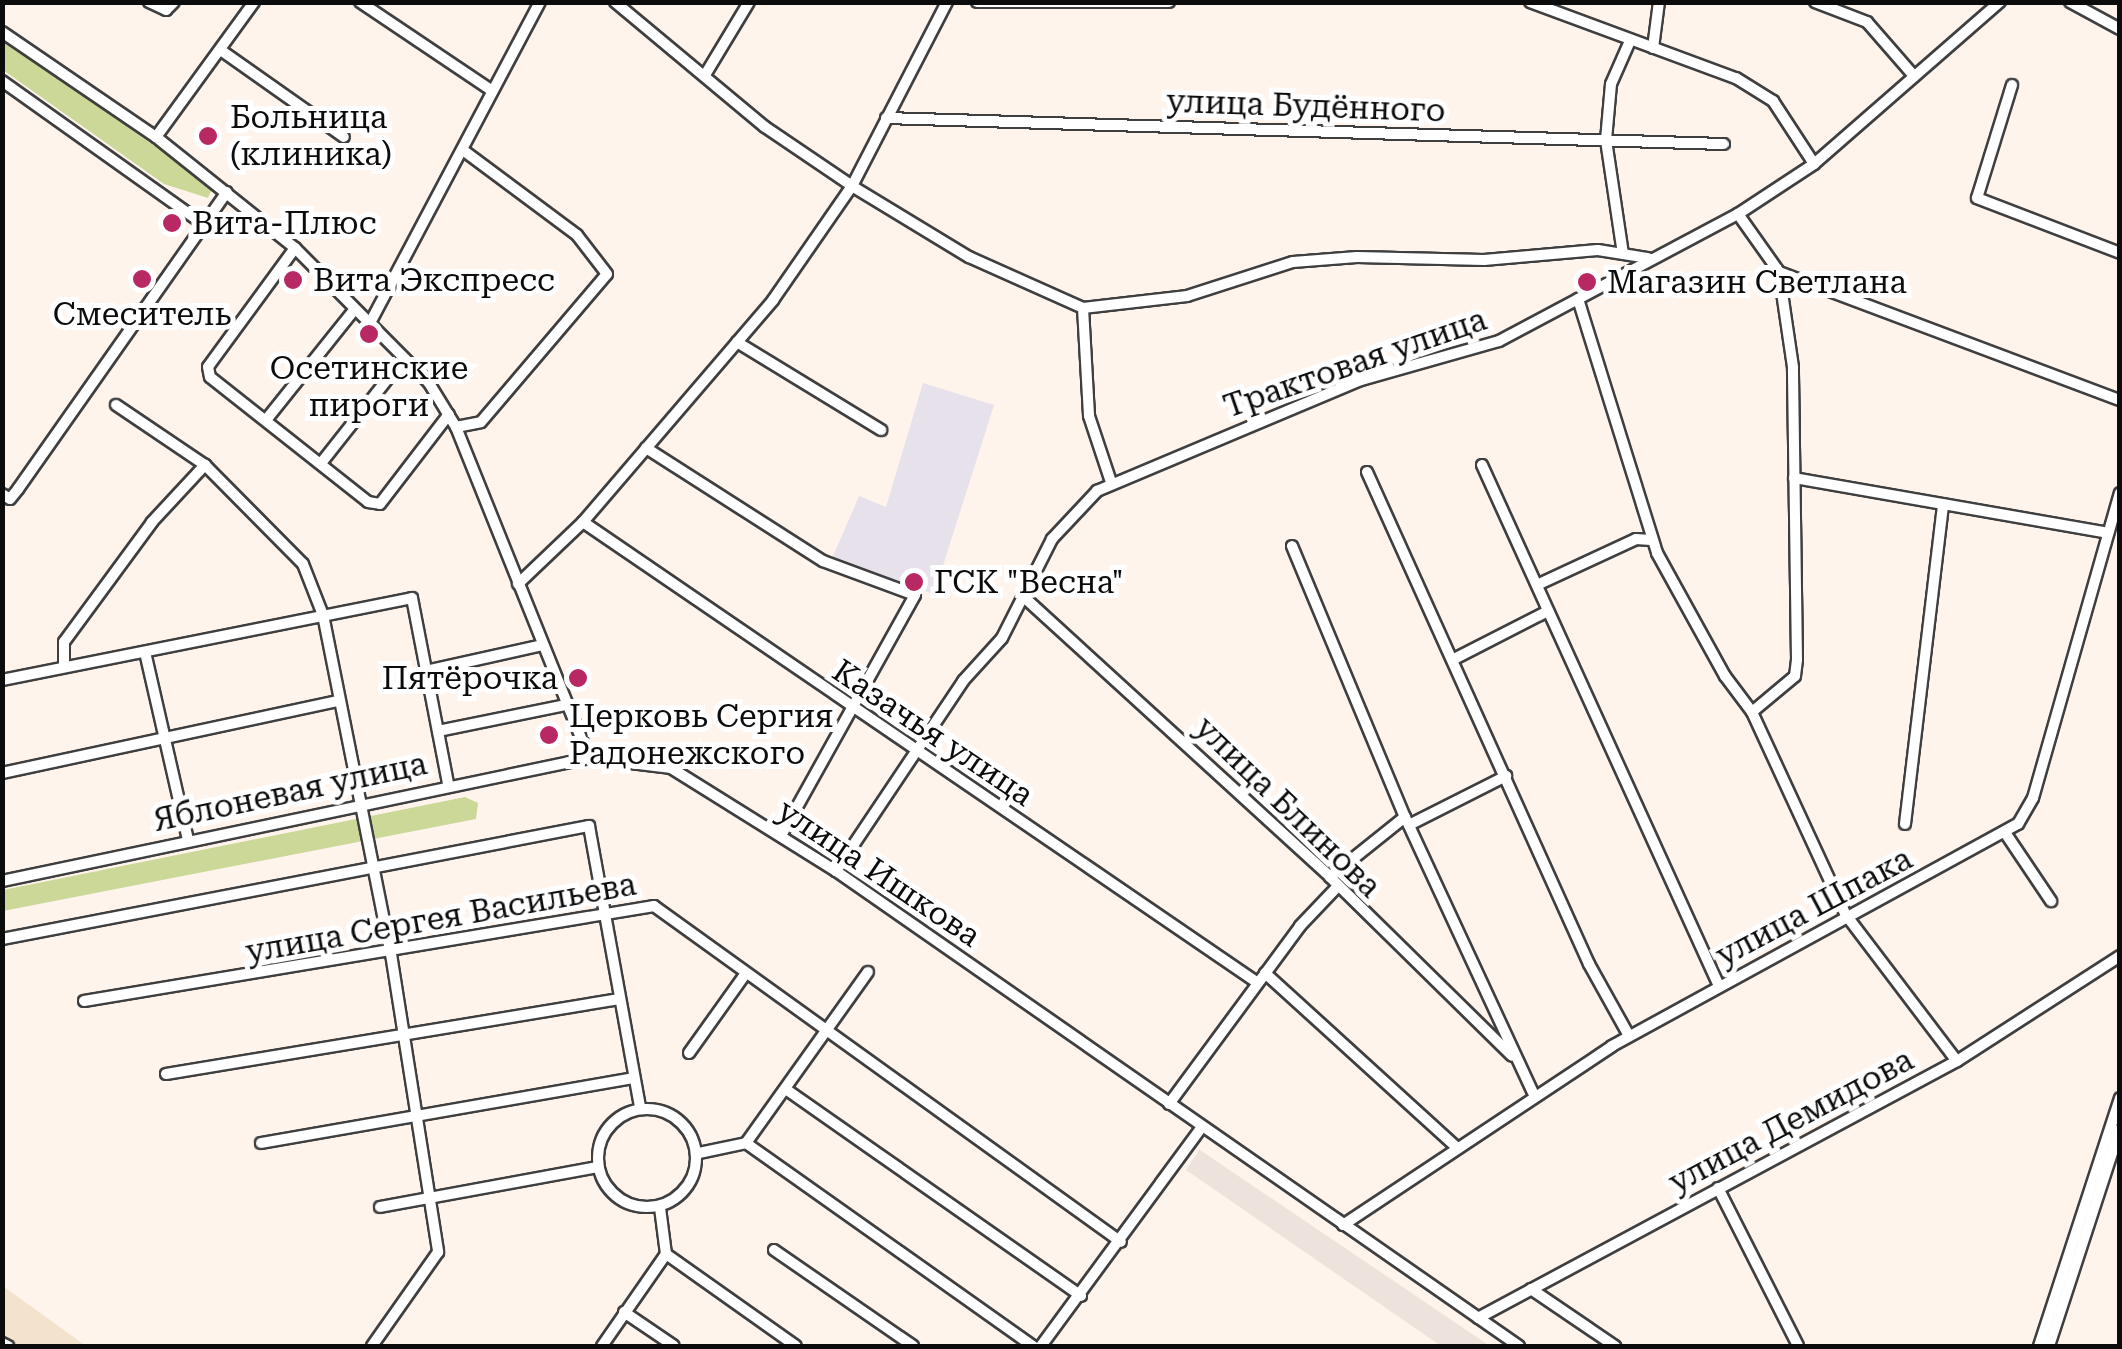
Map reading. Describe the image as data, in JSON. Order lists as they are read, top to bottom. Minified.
{"streets":{"street":["улица Будённого","Трактовая улица","Казачья улица","Яблоневая улица","улица Блинова","улица Ишкова","улица Шпака","улица Сергея Васильева","улица Демидова"]},"crossings":[["Трактовая улица","Казачья улица"],["Трактовая улица","улица Блинова"],["Трактовая улица","улица Ишкова"],["Яблоневая улица","улица Ишкова"],["улица Ишкова","улица Шпака"],["улица Ишкова","улица Демидова"]],"places":["Больница (клиника)","Вита-Плюс","Смеситель","Вита Экспресс","Магазин Светлана","Осетинские пироги","ГСК \"Весна\"","Пятёрочка","Церковь Сергия Радонежского"]}
